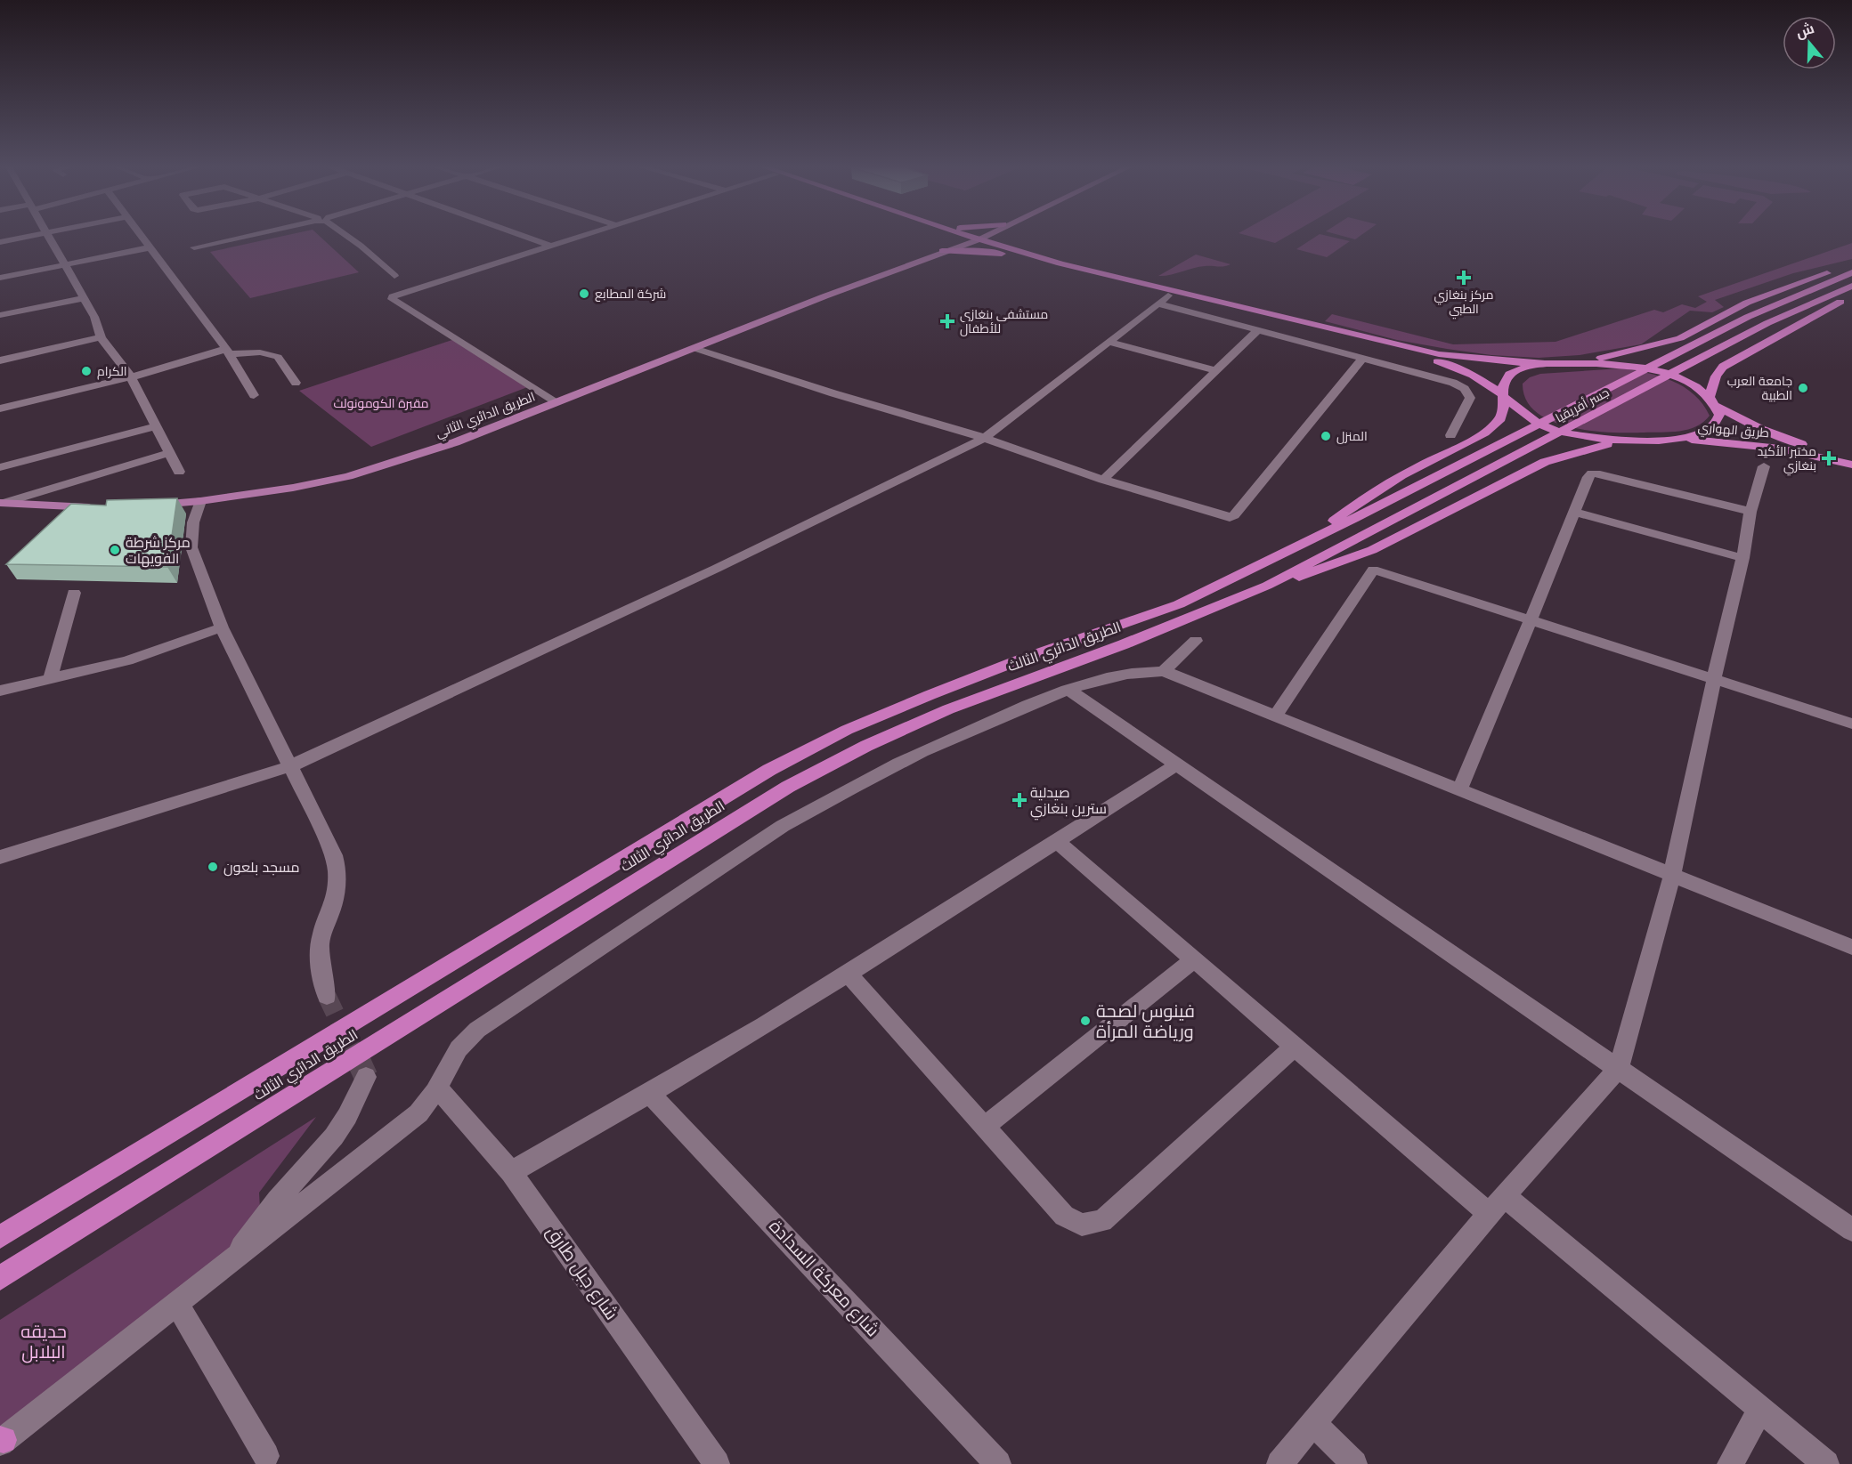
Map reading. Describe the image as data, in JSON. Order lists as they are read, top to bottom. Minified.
{"streets":{"highway":["جسر أفريقيا","طريق الهواري","الطريق الدائري الثالث"],"main road":["الطريق الدائري الثاني"],"street":["شارع جبل طارق","شارع معركة السدادة"]},"crossings":[["جسر أفريقيا","الطريق الدائري الثالث"]],"parks":["مقبرة الكومونولث","حديقه البلابل"],"places":{"health":["مركز بنغازي الطبي","مستشفى بنغازي للأطفال","مختبر الأكيد بنغازي","صيدلية سترين بنغازي"],"other":["شركة المطابع","الكرام","جامعة العرب الطبية","المنزل","مركز شرطة الفويهات","مسجد بلعون","فينوس لصحة ورياضة المرأة"]},"north":"top"}
